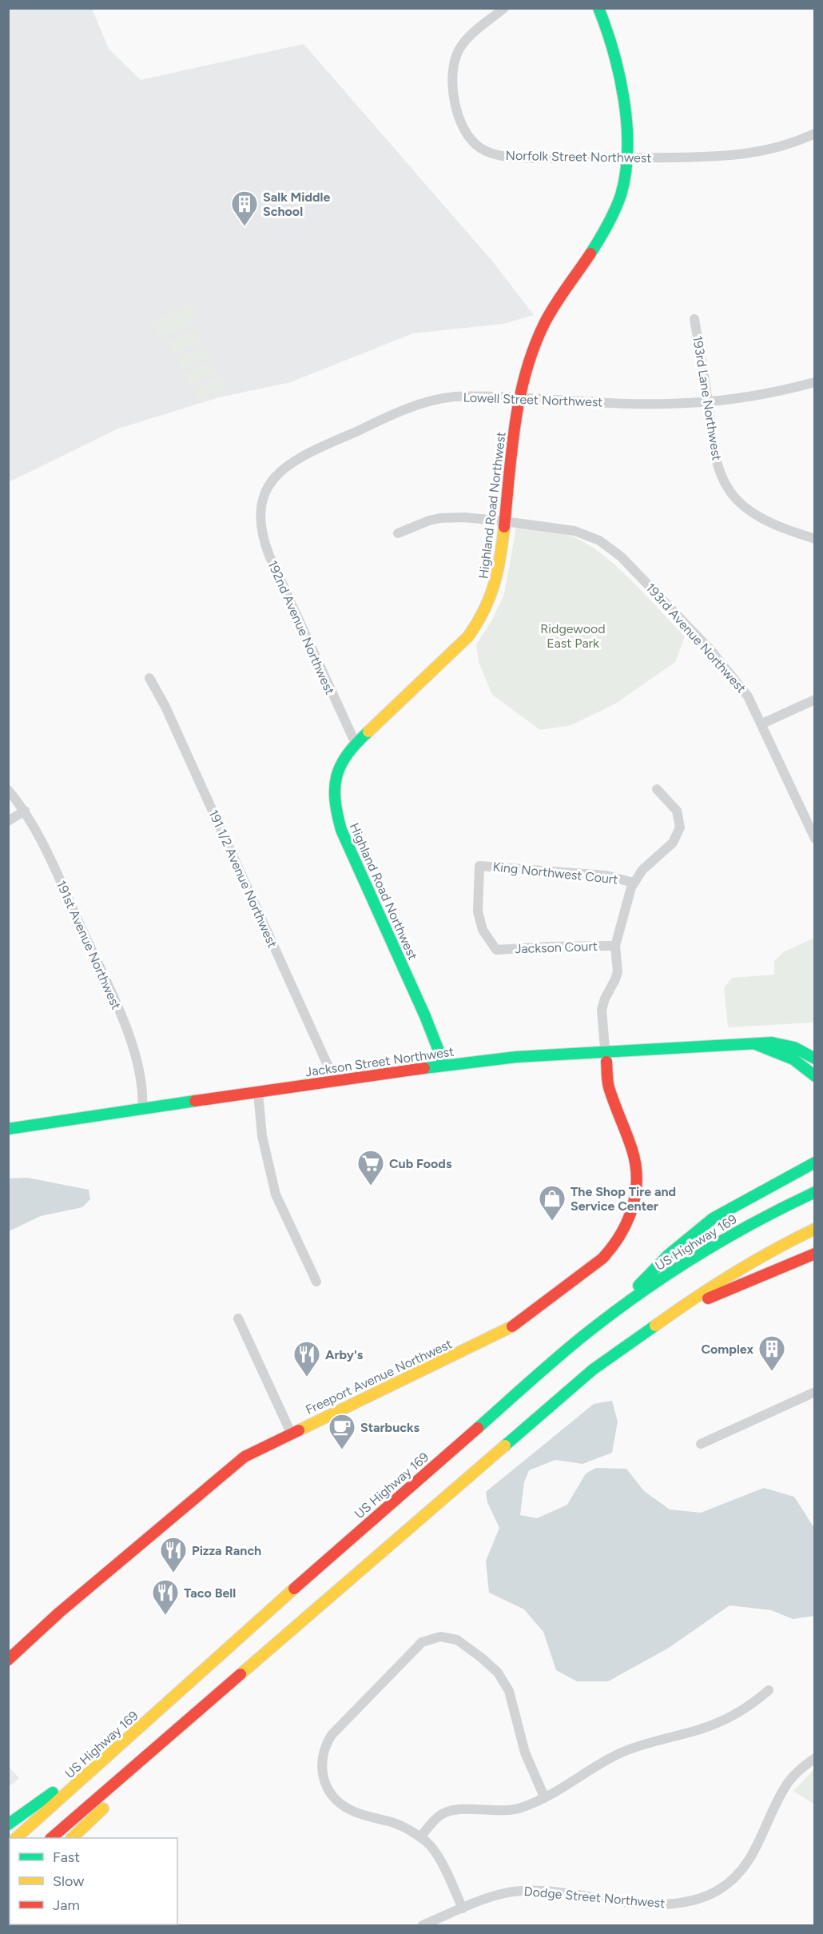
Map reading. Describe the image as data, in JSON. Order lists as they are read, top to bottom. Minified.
{"streets":{"main road":["Highland Road Northwest","Jackson Street Northwest","US Highway 169","Freeport Avenue Northwest"],"street":["Norfolk Street Northwest","193rd Lane Northwest","Lowell Street Northwest","192nd Avenue Northwest","193rd Avenue Northwest","King Northwest Court","191 1/2 Avenue Northwest","191st Avenue Northwest","Jackson Court","Dodge Street Northwest"]},"crossings":[["Norfolk Street Northwest","Highland Road Northwest"],["193rd Lane Northwest","Lowell Street Northwest"],["Lowell Street Northwest","Highland Road Northwest"],["Lowell Street Northwest","192nd Avenue Northwest"],["Highland Road Northwest","192nd Avenue Northwest"],["Highland Road Northwest","193rd Avenue Northwest"],["Highland Road Northwest","Jackson Street Northwest"],["King Northwest Court","Jackson Court"],["191 1/2 Avenue Northwest","Jackson Street Northwest"],["191st Avenue Northwest","Jackson Street Northwest"],["Jackson Street Northwest","Freeport Avenue Northwest"]],"parks":["Ridgewood East Park"],"places":{"building":["Salk Middle School","Complex"],"supermarket":["Cub Foods"],"shop":["The Shop Tire and Service Center"],"restaurant":["Arby's","Pizza Ranch","Taco Bell"],"cafe":["Starbucks"]},"legend":["Fast","Slow","Jam"]}
